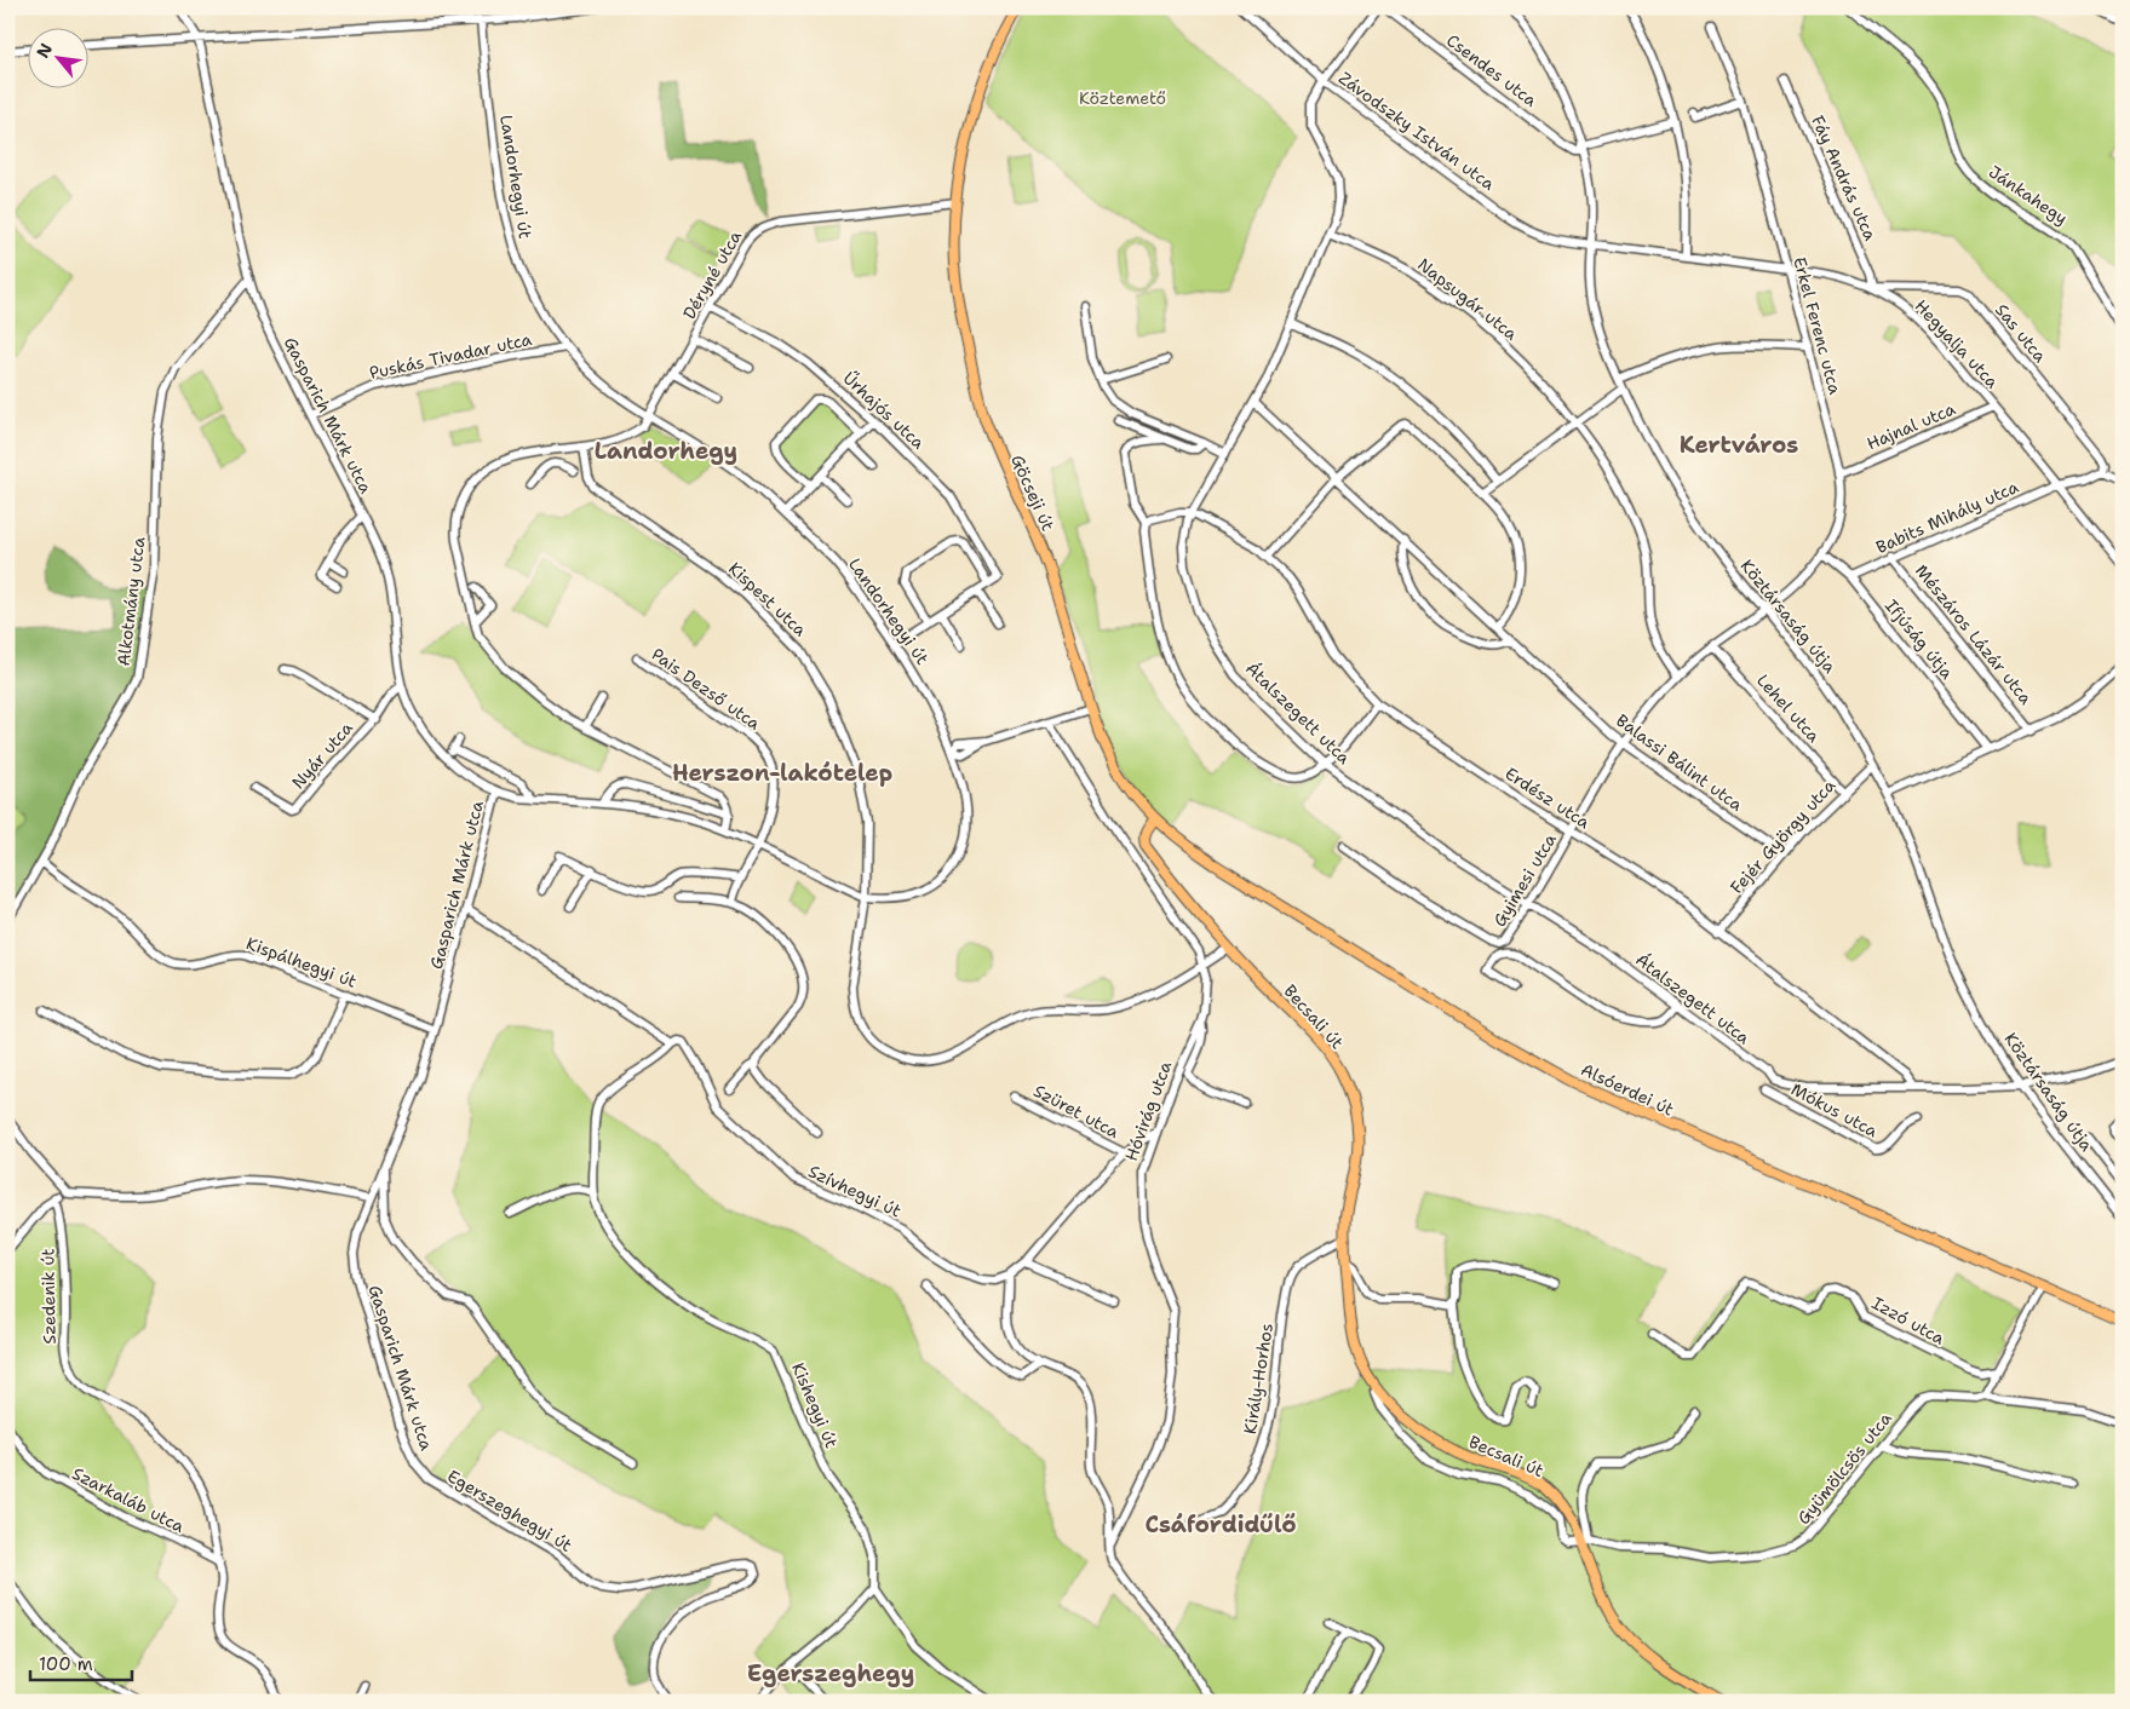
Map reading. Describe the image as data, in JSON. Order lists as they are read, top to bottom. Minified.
{"streets":{"main road":["Göcseji út","Becsali út","Alsóerdei út"],"street":["Csendes utca","Závodszky István utca","Landorhegyi út","Fáy András utca","Jánkahegy","Déryné utca","Napsugár utca","Erkel Ferenc utca","Sas utca","Hegyalja utca","Puskás Tivadar utca","Űrhajós utca","Gasparich Márk utca","Hajnal utca","Babits Mihály utca","Kispest utca","Alkotmány utca","Köztársaság útja","Mészáros Lázár utca","Ifjúság útja","Pais Dezső utca","Lehel utca","Átalszegett utca","Nyár utca","Balassi Bálint utca","Erdész utca","Fejér György utca","Gyimesi utca","Kispálhegyi út","Mókus utca","Szüret utca","Hóvirág utca","Szívhegyi út","Szedenik út","Izzó utca","Király-Horhos","Kishegyi út","Gyümölcsös utca","Szarkaláb utca","Egerszeghegyi út"]},"crossings":[["Csendes utca","Köztársaság útja"],["Závodszky István utca","Hegyalja utca"],["Závodszky István utca","Köztársaság útja"],["Závodszky István utca","Átalszegett utca"],["Landorhegyi út","Déryné utca"],["Landorhegyi út","Puskás Tivadar utca"],["Landorhegyi út","Gasparich Márk utca"],["Landorhegyi út","Kispest utca"],["Landorhegyi út","Pais Dezső utca"],["Fáy András utca","Sas utca"],["Fáy András utca","Hegyalja utca"],["Déryné utca","Űrhajós utca"],["Déryné utca","Göcseji út"],["Napsugár utca","Átalszegett utca"],["Napsugár utca","Gyimesi utca"],["Erkel Ferenc utca","Hegyalja utca"],["Erkel Ferenc utca","Hajnal utca"],["Erkel Ferenc utca","Köztársaság útja"],["Erkel Ferenc utca","Ifjúság útja"],["Erkel Ferenc utca","Gyimesi utca"],["Sas utca","Hegyalja utca"],["Hegyalja utca","Hajnal utca"],["Hegyalja utca","Babits Mihály utca"],["Hegyalja utca","Köztársaság útja"],["Puskás Tivadar utca","Gasparich Márk utca"],["Gasparich Márk utca","Alkotmány utca"],["Gasparich Márk utca","Nyár utca"],["Gasparich Márk utca","Kispálhegyi út"],["Gasparich Márk utca","Szívhegyi út"],["Gasparich Márk utca","Egerszeghegyi út"],["Göcseji út","Alsóerdei út"],["Babits Mihály utca","Mészáros Lázár utca"],["Babits Mihály utca","Ifjúság útja"],["Kispest utca","Becsali út"],["Kispest utca","Hóvirág utca"],["Alkotmány utca","Kispálhegyi út"],["Köztársaság útja","Átalszegett utca"],["Köztársaság útja","Fejér György utca"],["Köztársaság útja","Gyimesi utca"],["Lehel utca","Fejér György utca"],["Lehel utca","Gyimesi utca"],["Átalszegett utca","Balassi Bálint utca"],["Átalszegett utca","Erdész utca"],["Átalszegett utca","Gyimesi utca"],["Balassi Bálint utca","Fejér György utca"],["Balassi Bálint utca","Gyimesi utca"],["Erdész utca","Fejér György utca"],["Erdész utca","Gyimesi utca"],["Becsali út","Király-Horhos"],["Becsali út","Gyümölcsös utca"],["Szívhegyi út","Kishegyi út"],["Szedenik út","Szarkaláb utca"]],"districts":["Kertváros","Landorhegy","Herszon-lakótelep","Csáfordidűlő","Egerszeghegy"],"parks":["Köztemető"],"scale_bar":"100 m","north":"top left"}
